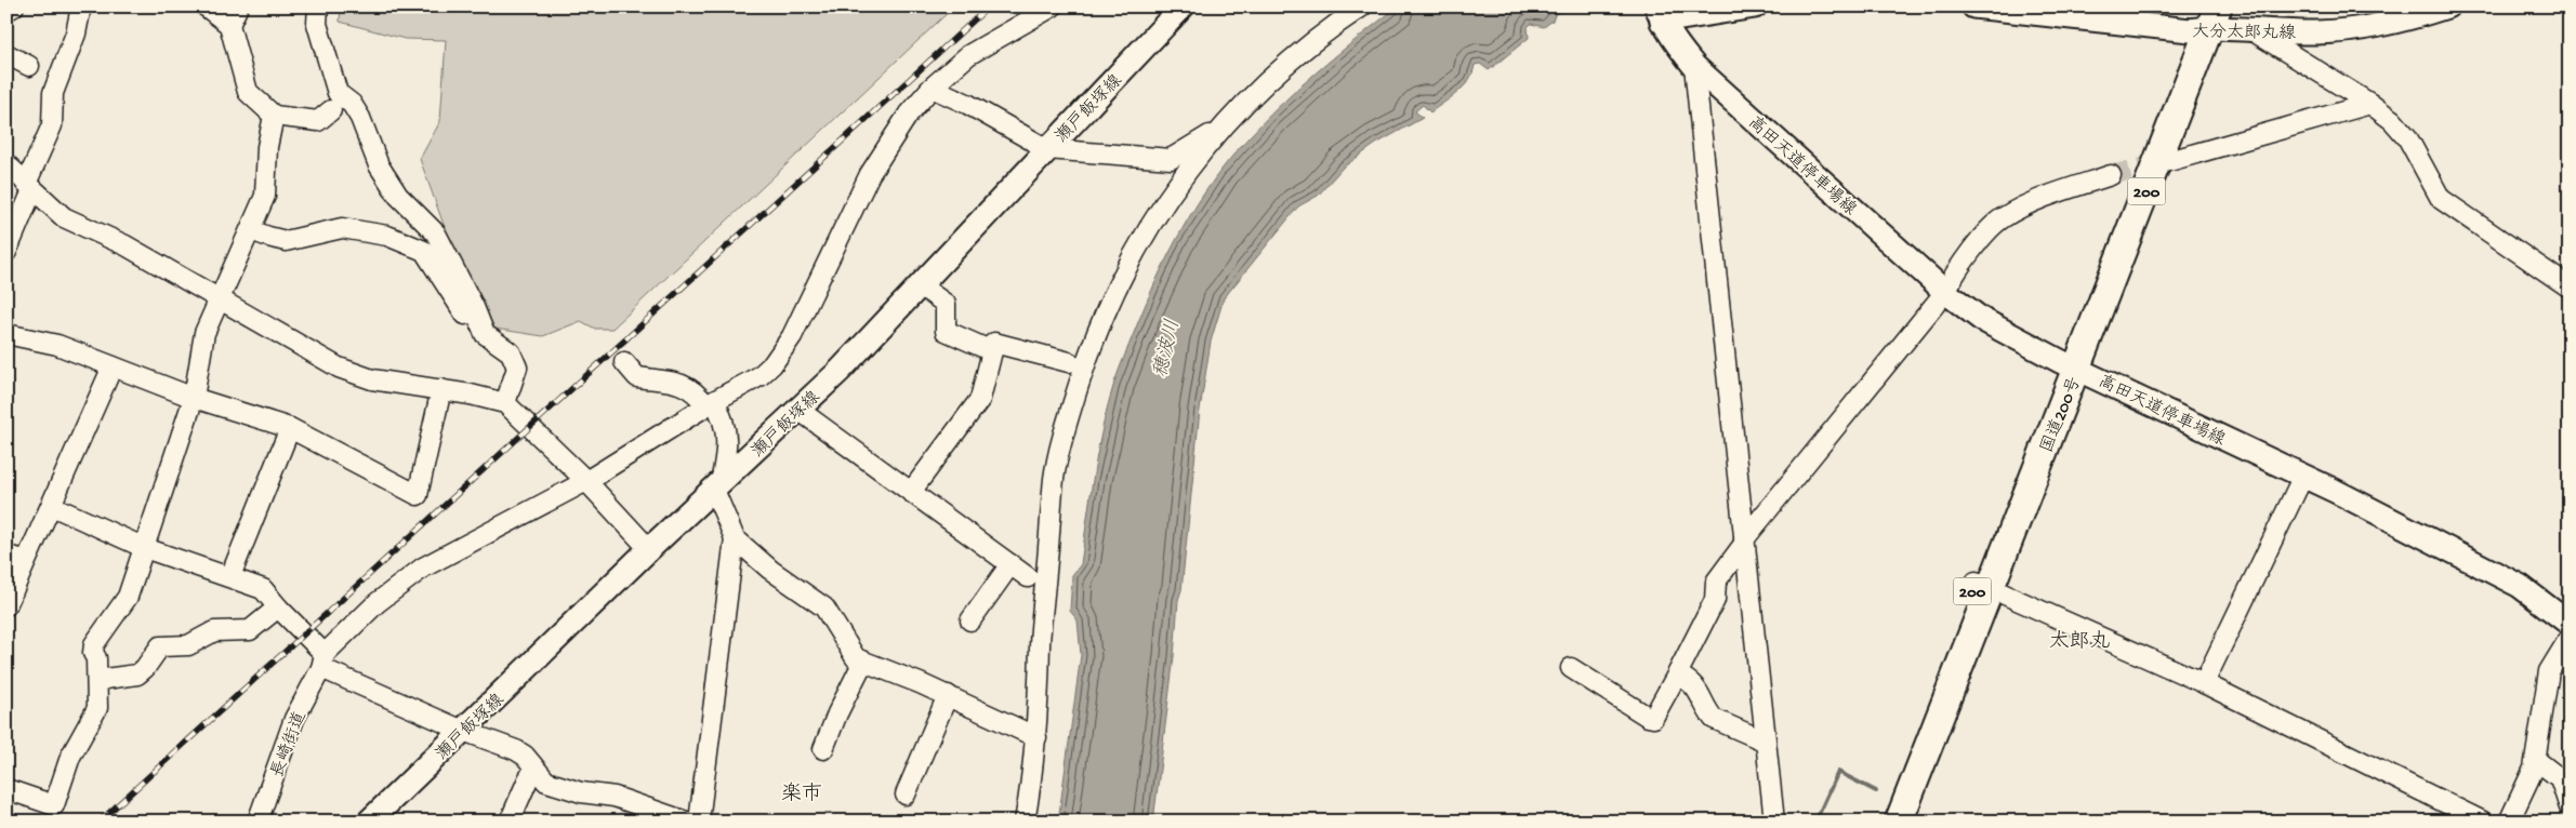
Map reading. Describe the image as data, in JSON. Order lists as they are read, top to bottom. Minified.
{"streets":{"highway":["200","国道200号"],"main road":["大分太郎丸線","瀬戸飯塚線","高田天道停車場線"],"street":["長崎街道"]},"crossings":[["大分太郎丸線","国道200号"],["高田天道停車場線","国道200号"]],"districts":["太郎丸","楽市"],"water":["穂波川"]}
